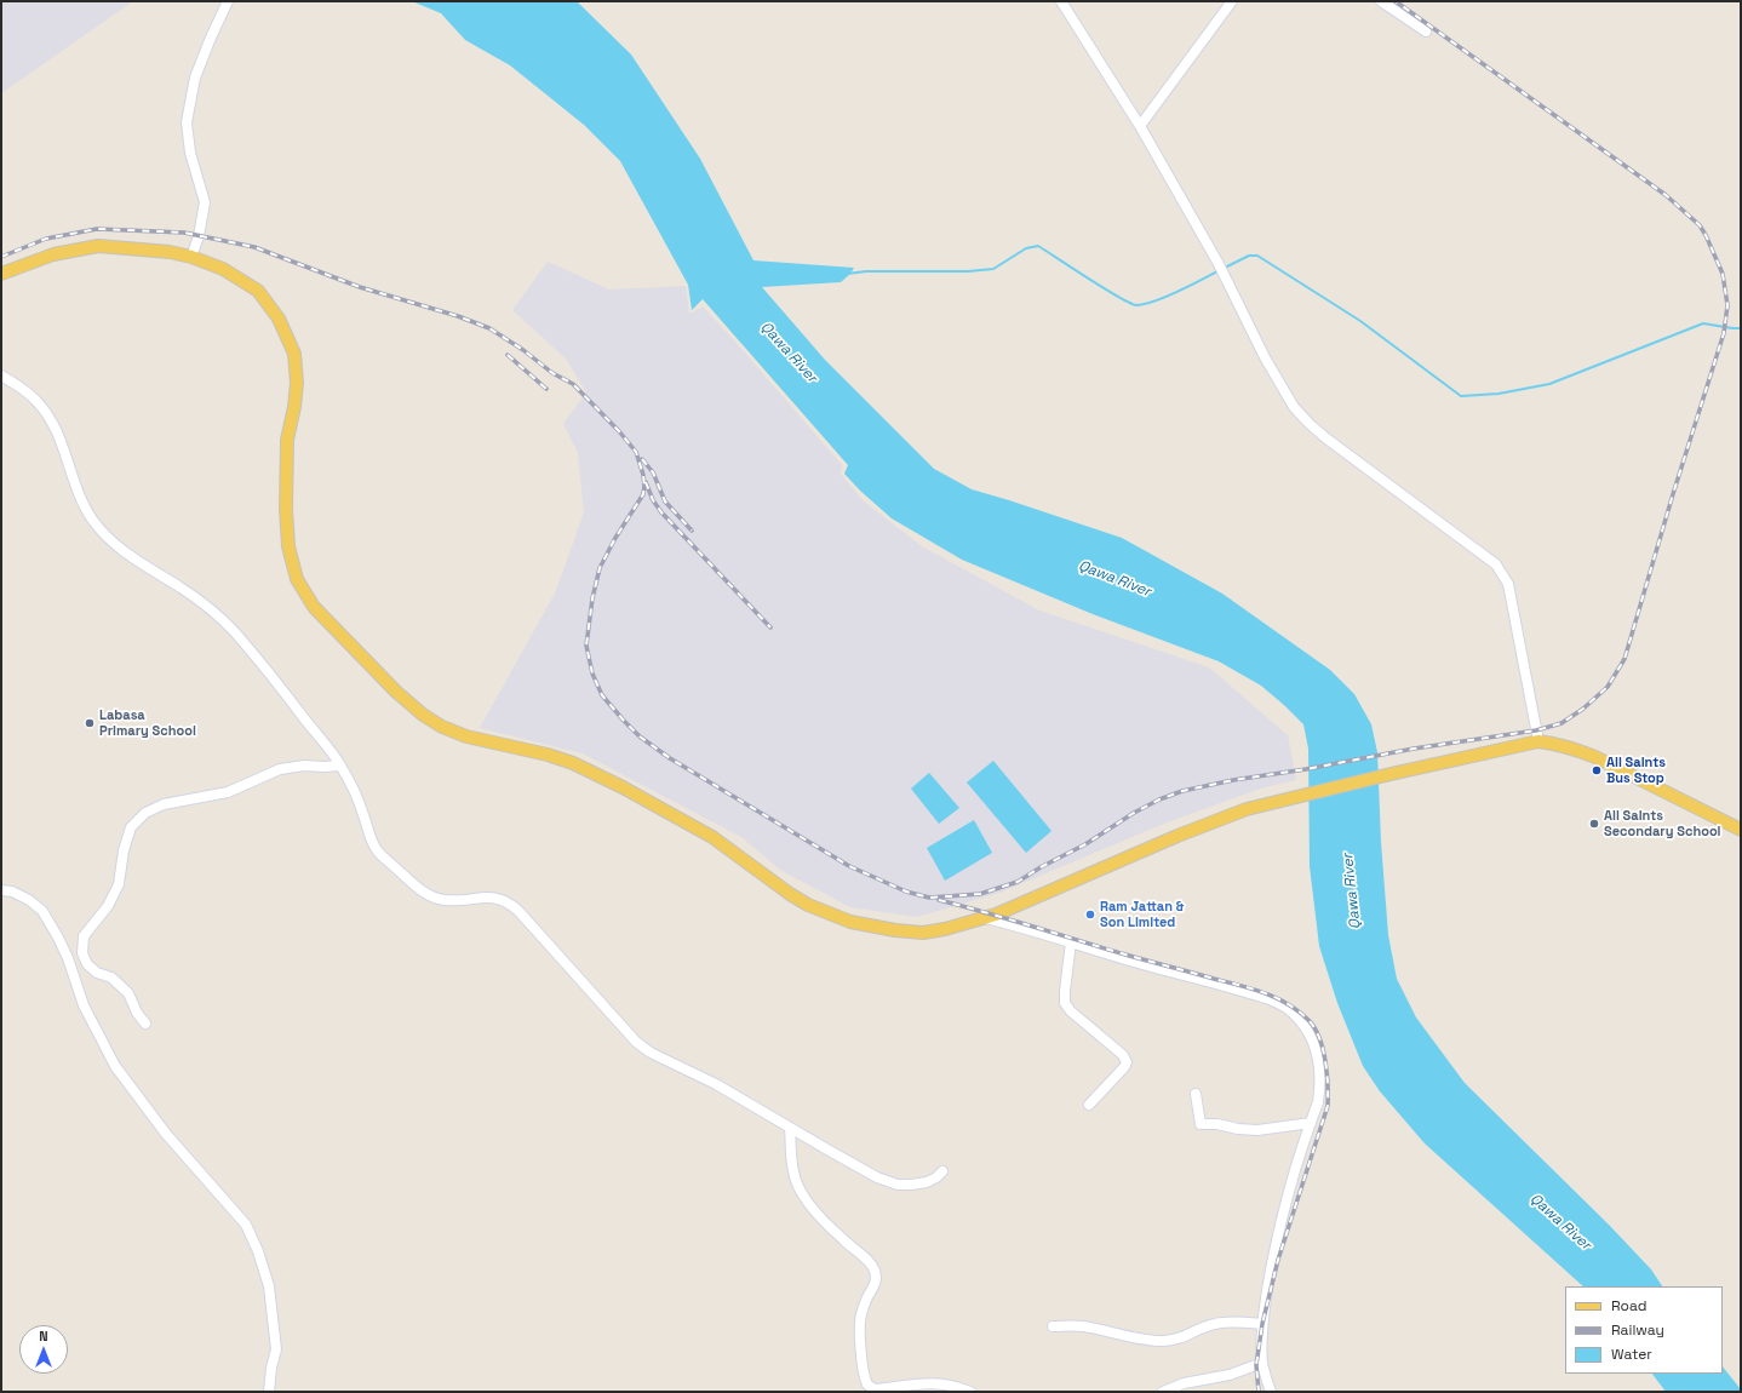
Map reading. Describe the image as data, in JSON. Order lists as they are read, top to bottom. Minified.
{"water":["Qawa River"],"places":["Labasa Primary School","All Saints Bus Stop","All Saints Secondary School","Ram Jattan & Son Limited"],"legend":["Road","Railway","Water"],"north":"top"}
